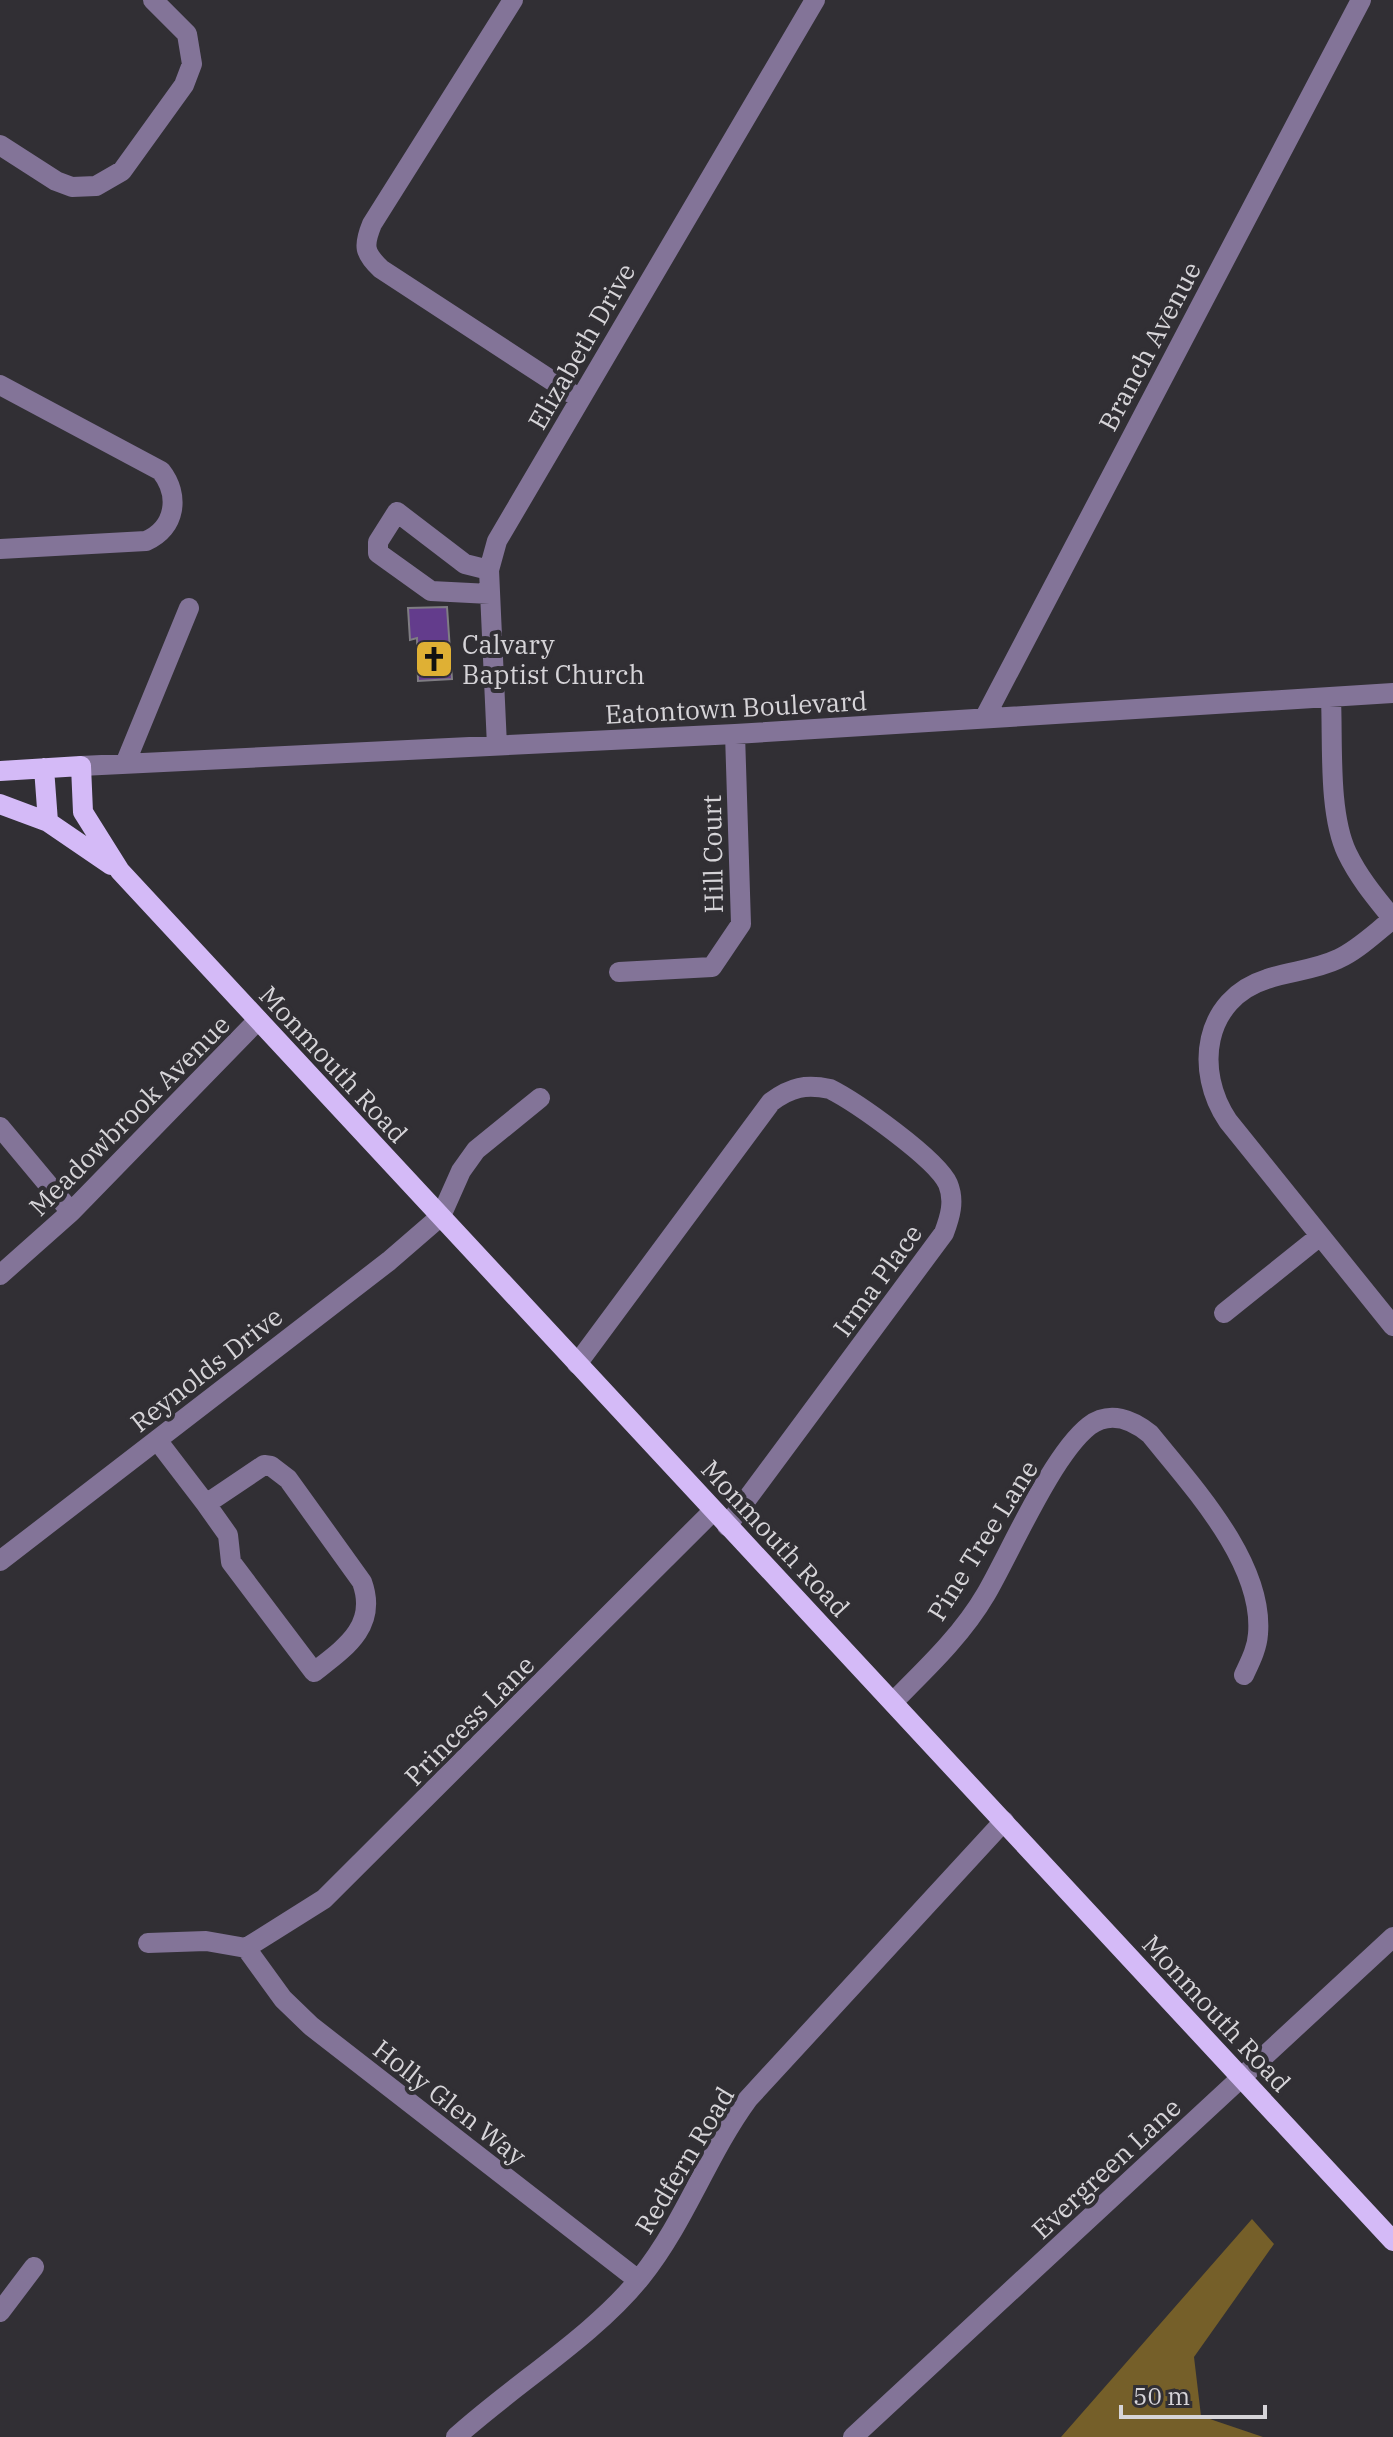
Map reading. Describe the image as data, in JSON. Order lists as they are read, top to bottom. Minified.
{"streets":{"main road":["Monmouth Road"],"street":["Elizabeth Drive","Branch Avenue","Eatontown Boulevard","Hill Court","Meadowbrook Avenue","Irma Place","Reynolds Drive","Pine Tree Lane","Princess Lane","Holly Glen Way","Redfern Road","Evergreen Lane"]},"crossings":[["Elizabeth Drive","Eatontown Boulevard"],["Branch Avenue","Eatontown Boulevard"],["Eatontown Boulevard","Hill Court"],["Eatontown Boulevard","Monmouth Road"],["Monmouth Road","Meadowbrook Avenue"],["Monmouth Road","Irma Place"],["Monmouth Road","Reynolds Drive"],["Monmouth Road","Pine Tree Lane"],["Monmouth Road","Princess Lane"],["Monmouth Road","Redfern Road"],["Monmouth Road","Evergreen Lane"],["Irma Place","Princess Lane"],["Princess Lane","Holly Glen Way"],["Holly Glen Way","Redfern Road"]],"places":{"church":["Calvary Baptist Church"]},"scale_bar":"50 m"}
